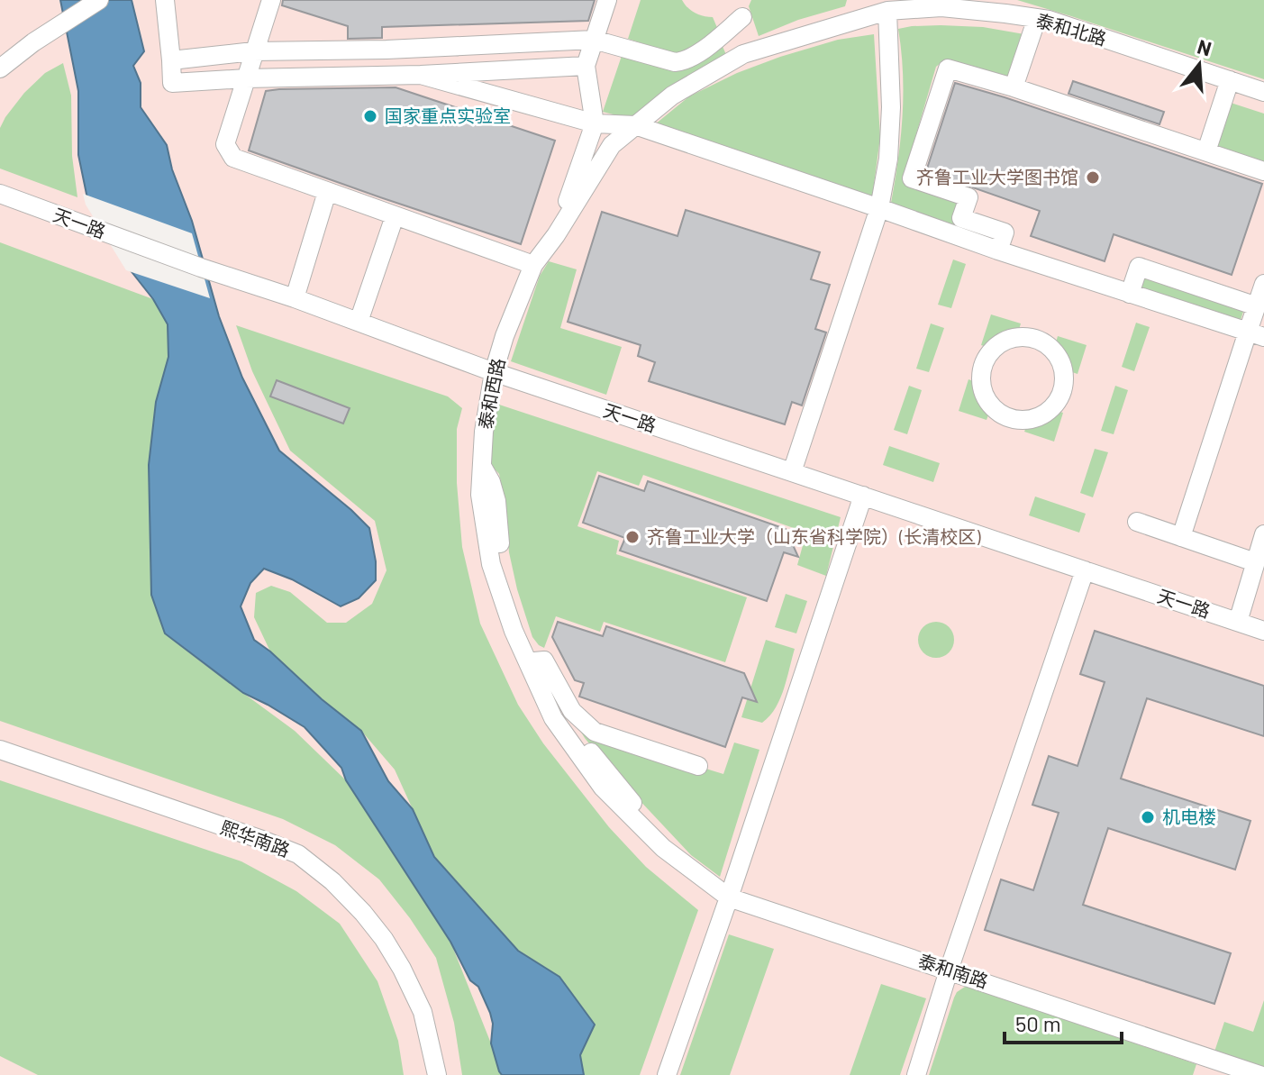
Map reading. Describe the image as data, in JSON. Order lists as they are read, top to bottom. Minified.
{"streets":{"street":["泰和北路","天一路","泰和西路","熙华南路","泰和南路"]},"crossings":[["泰和北路","泰和西路"],["天一路","泰和西路"],["泰和西路","泰和南路"]],"places":["国家重点实验室","齐鲁工业大学图书馆","齐鲁工业大学（山东省科学院）(长清校区)","机电楼"],"scale_bar":"50 m","north":"top"}
